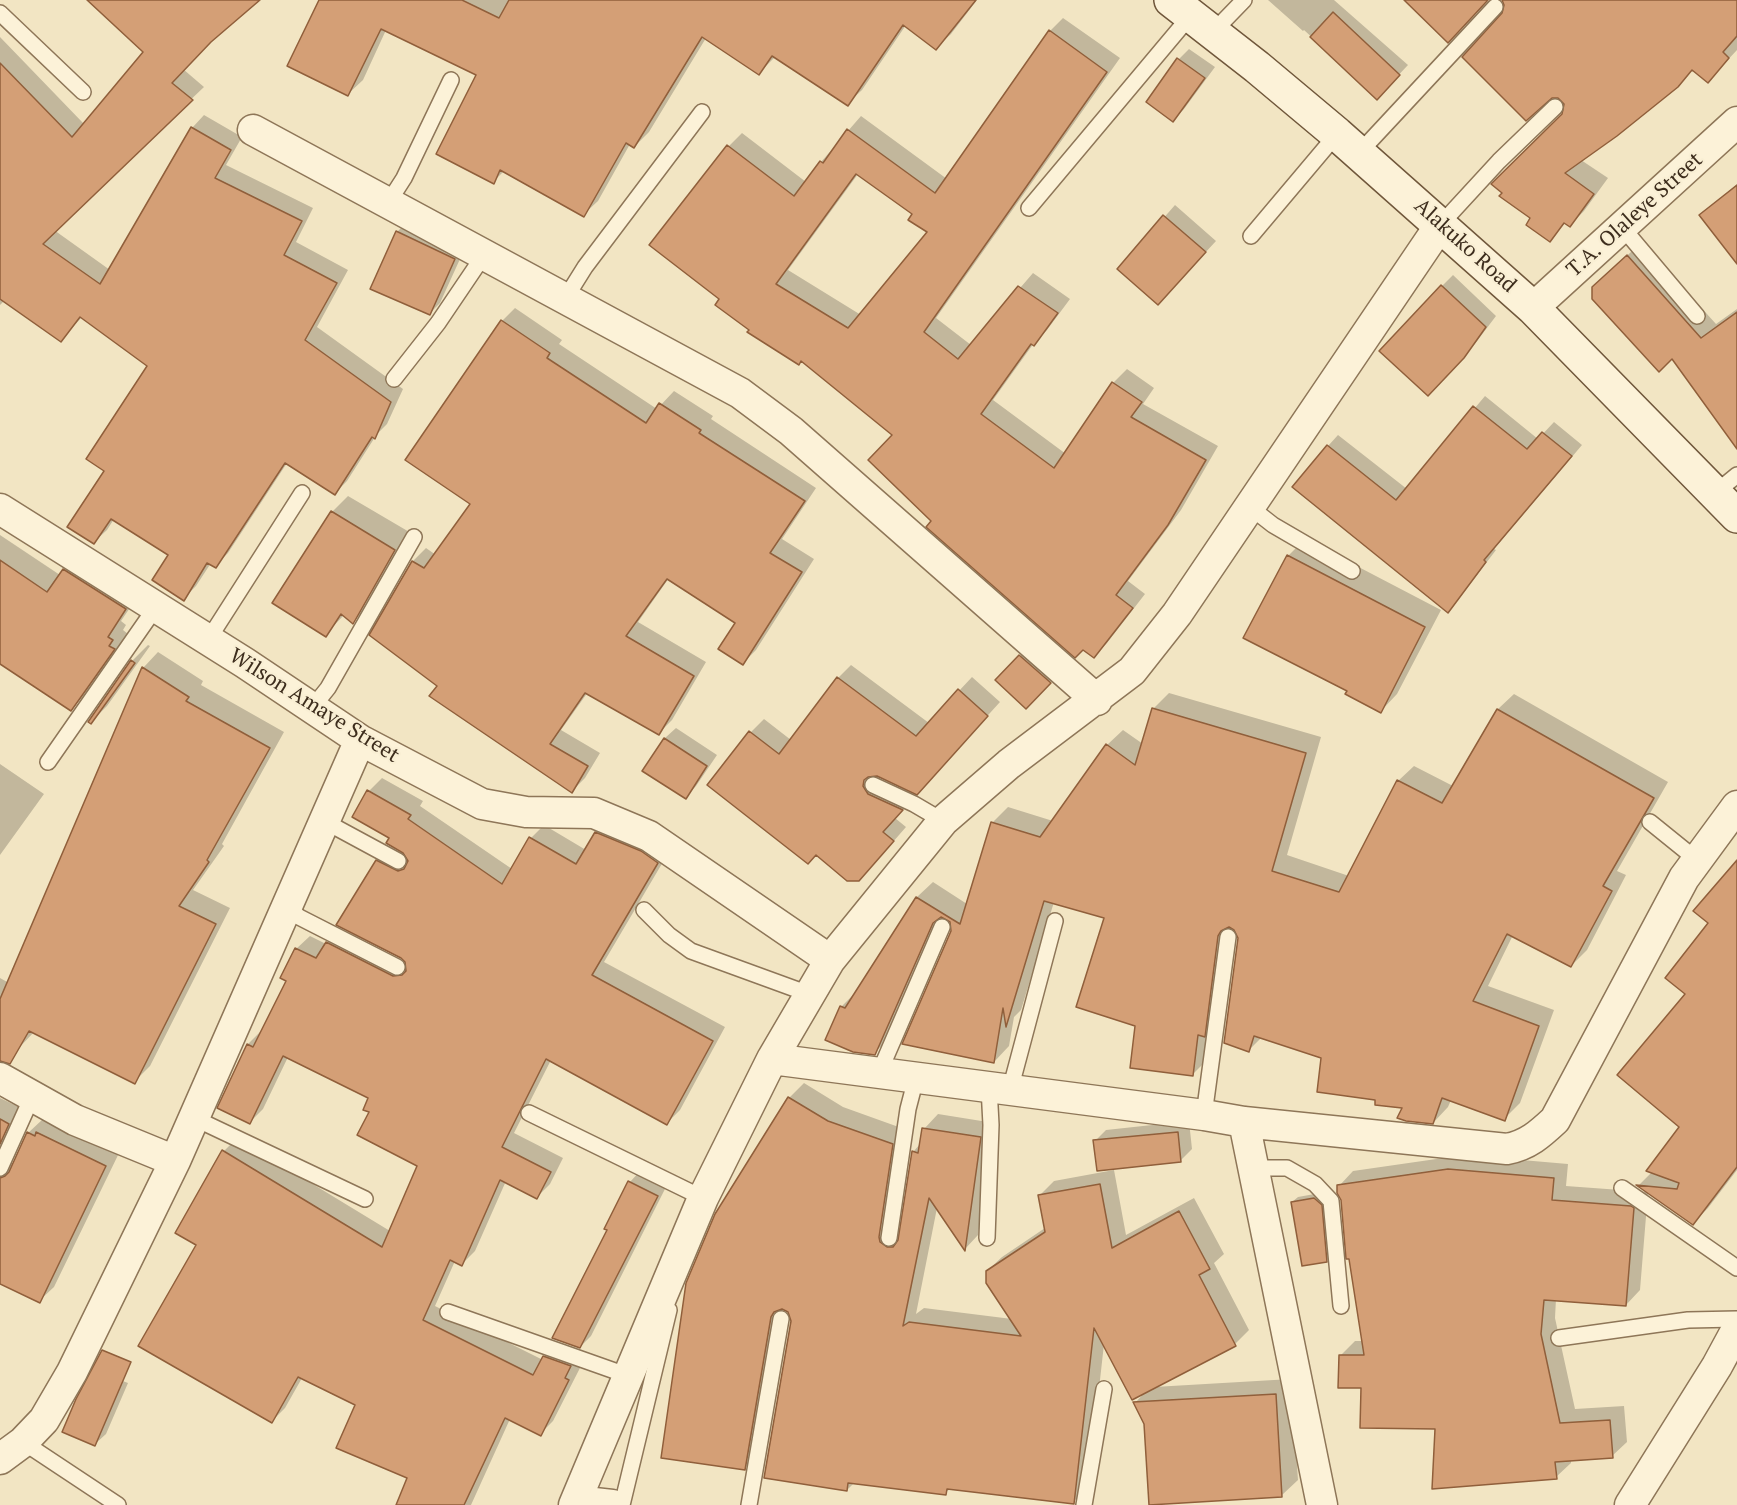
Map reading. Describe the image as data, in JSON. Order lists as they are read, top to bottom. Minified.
{"streets":{"main road":["Alakuko Road"],"street":["T.A. Olaleye Street","Wilson Amaye Street"]},"crossings":[["T.A. Olaleye Street","Alakuko Road"]]}
